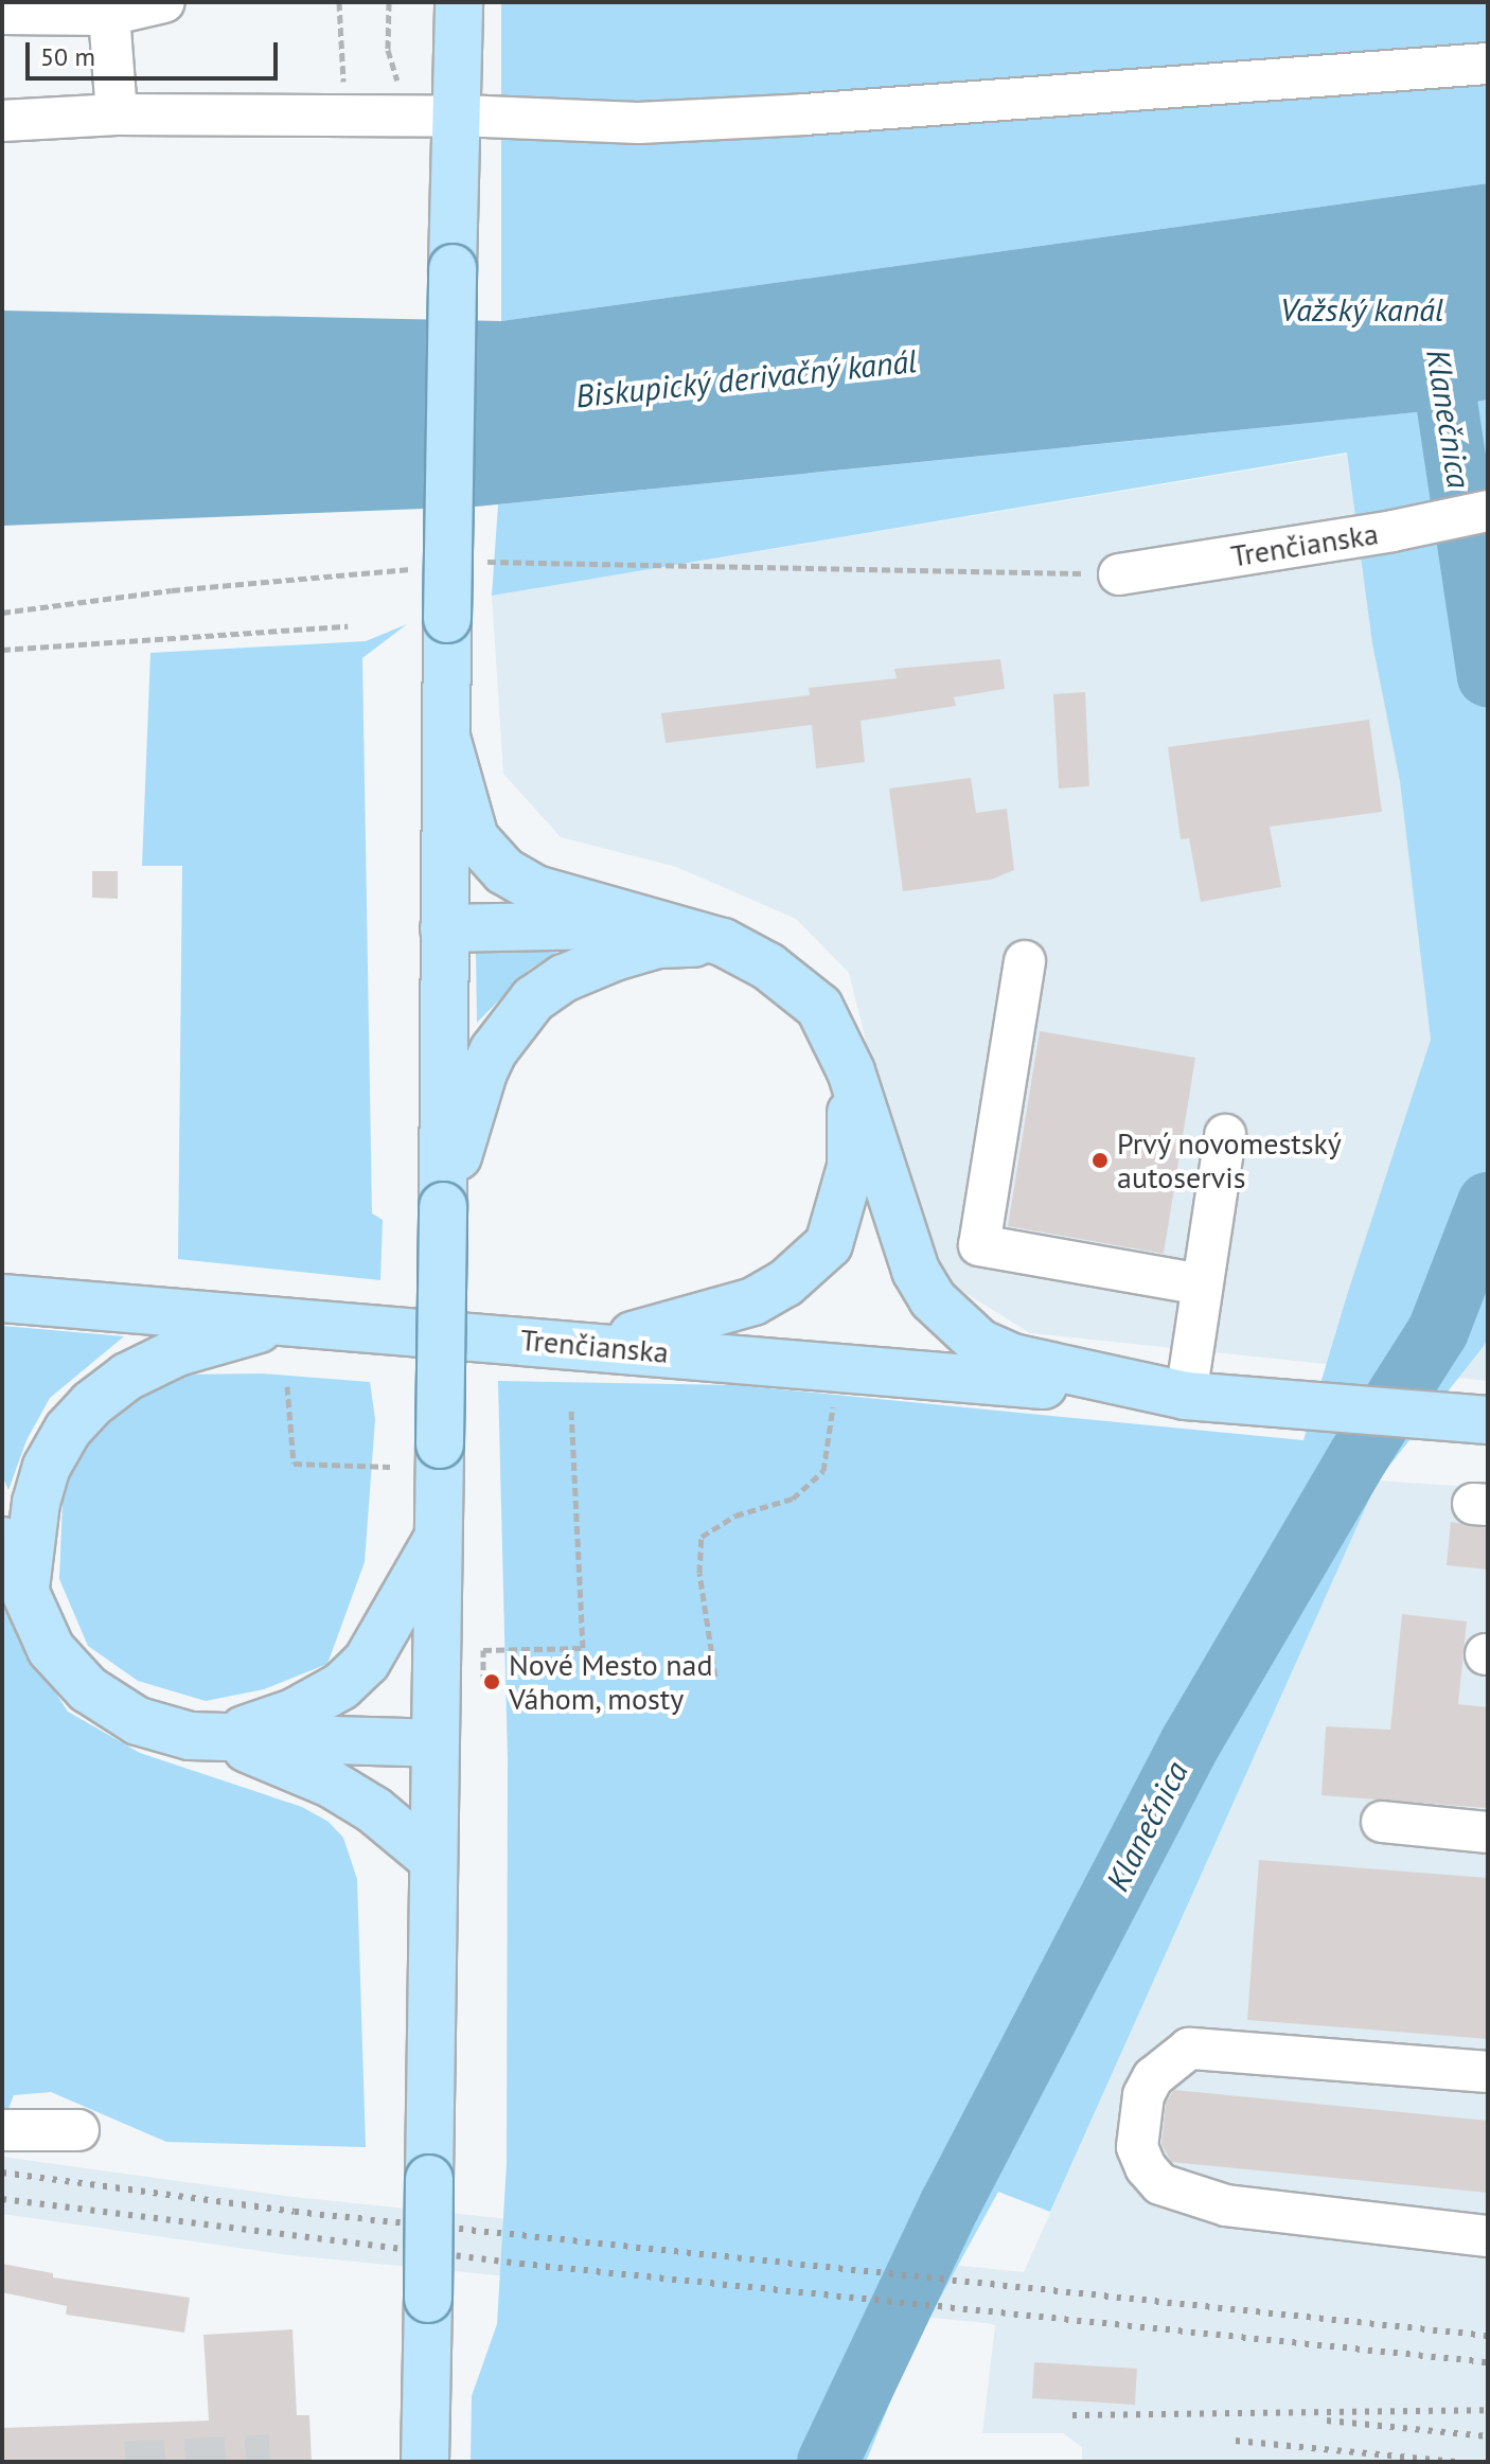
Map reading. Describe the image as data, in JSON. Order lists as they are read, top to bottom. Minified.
{"streets":{"main road":["Trenčianska"]},"water":["Važský kanál","Biskupický derivačný kanál","Klanečnica"],"places":["Prvý novomestský autoservis","Nové Mesto nad Váhom, mosty"],"scale_bar":"50 m"}
